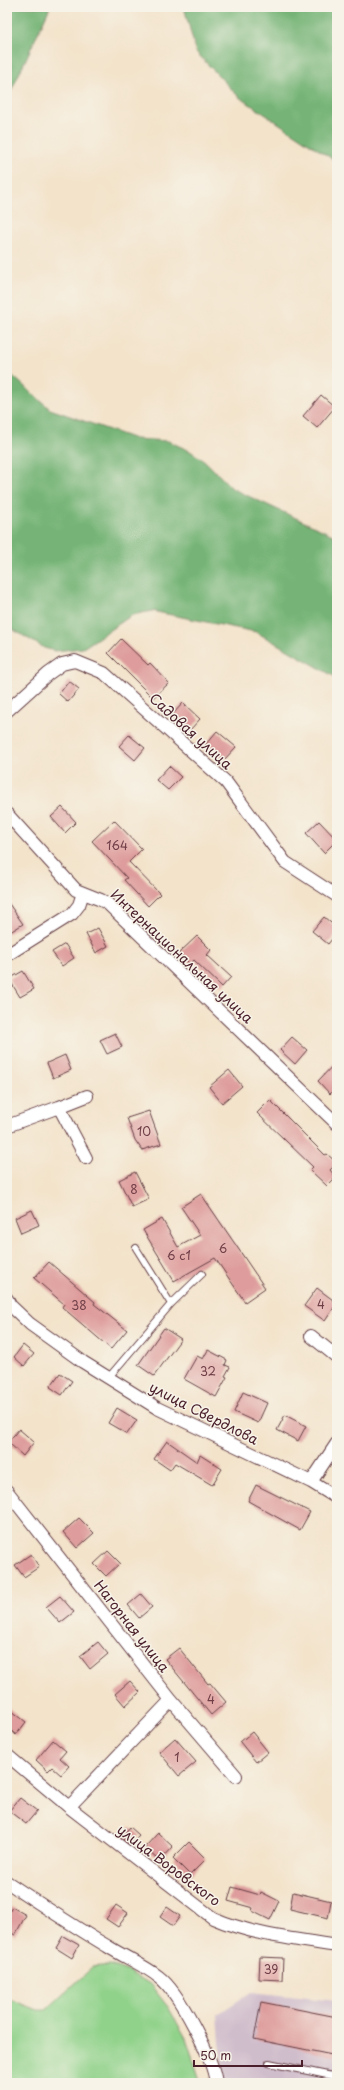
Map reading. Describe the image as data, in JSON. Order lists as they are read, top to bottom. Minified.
{"streets":{"street":["Садовая улица","Интернациональная улица","улица Свердлова","Нагорная улица","улица Воровского"]},"house_numbers":["164","10","8","6","6 с1","4","38","32","4","1","39"],"scale_bar":"50 m"}
